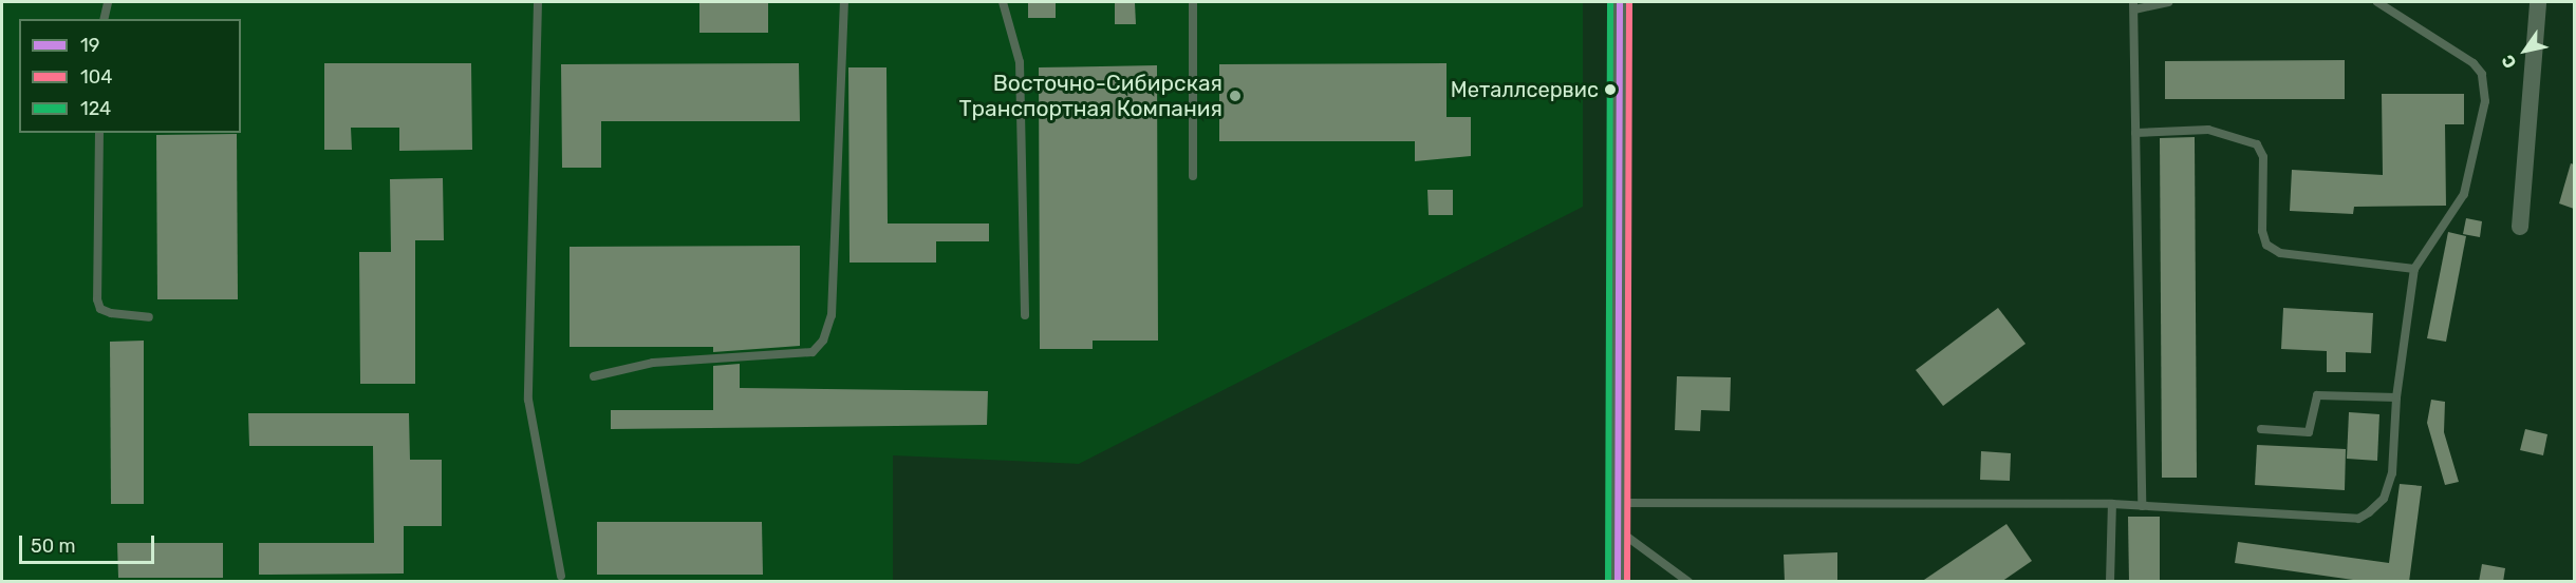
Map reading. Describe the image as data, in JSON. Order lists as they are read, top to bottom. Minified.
{"places":["Металлсервис","Восточно-Сибирская Транспортная Компания"],"lines":["transit line 19","transit line 104","transit line 124"],"legend":["19","104","124"],"scale_bar":"50 m","north":"bottom left"}
